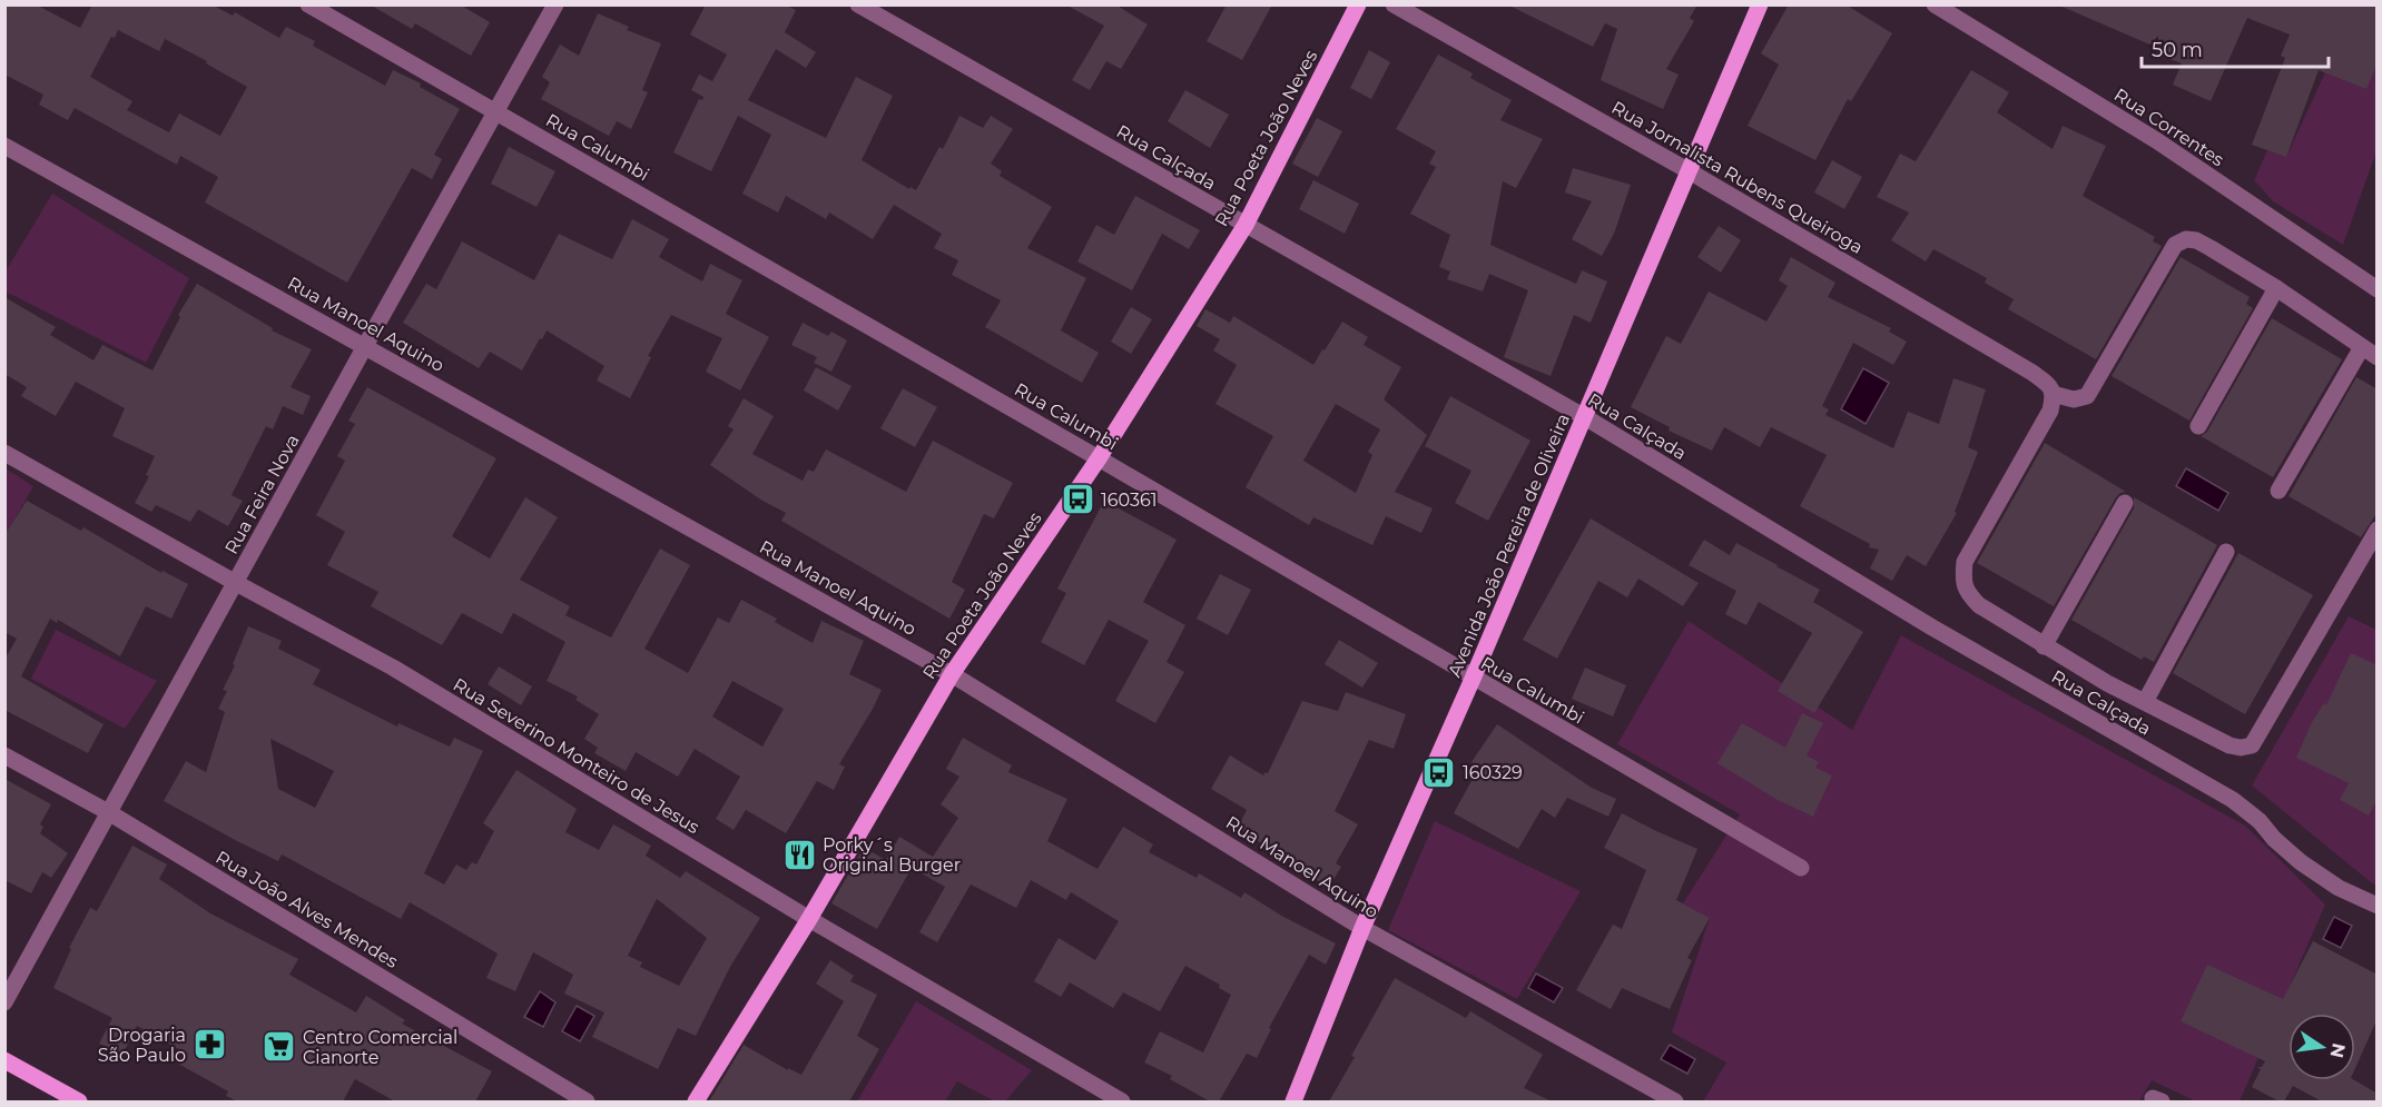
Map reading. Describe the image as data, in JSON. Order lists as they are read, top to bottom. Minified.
{"streets":{"main road":["Rua Poeta João Neves","Avenida João Pereira de Oliveira"],"street":["Rua Correntes","Rua Calumbi","Rua Calçada","Rua Jornalista Rubens Queiroga","Rua Manoel Aquino","Rua Feira Nova","Rua Severino Monteiro de Jesus","Rua João Alves Mendes"]},"crossings":[["Rua Poeta João Neves","Rua Calumbi"],["Rua Poeta João Neves","Rua Calçada"],["Rua Poeta João Neves","Rua Manoel Aquino"],["Rua Poeta João Neves","Rua Severino Monteiro de Jesus"],["Rua Calumbi","Rua Feira Nova"],["Rua Calumbi","Avenida João Pereira de Oliveira"],["Rua Calçada","Avenida João Pereira de Oliveira"],["Rua Jornalista Rubens Queiroga","Avenida João Pereira de Oliveira"],["Rua Manoel Aquino","Rua Feira Nova"],["Rua Manoel Aquino","Avenida João Pereira de Oliveira"],["Rua Feira Nova","Rua Severino Monteiro de Jesus"],["Rua Feira Nova","Rua João Alves Mendes"]],"places":{"bus stop":["160361","160329"],"restaurant":["Porky´s Original Burger"],"pharmacy":["Drogaria São Paulo"],"supermarket":["Centro Comercial Cianorte"]},"scale_bar":"50 m","north":"right"}
